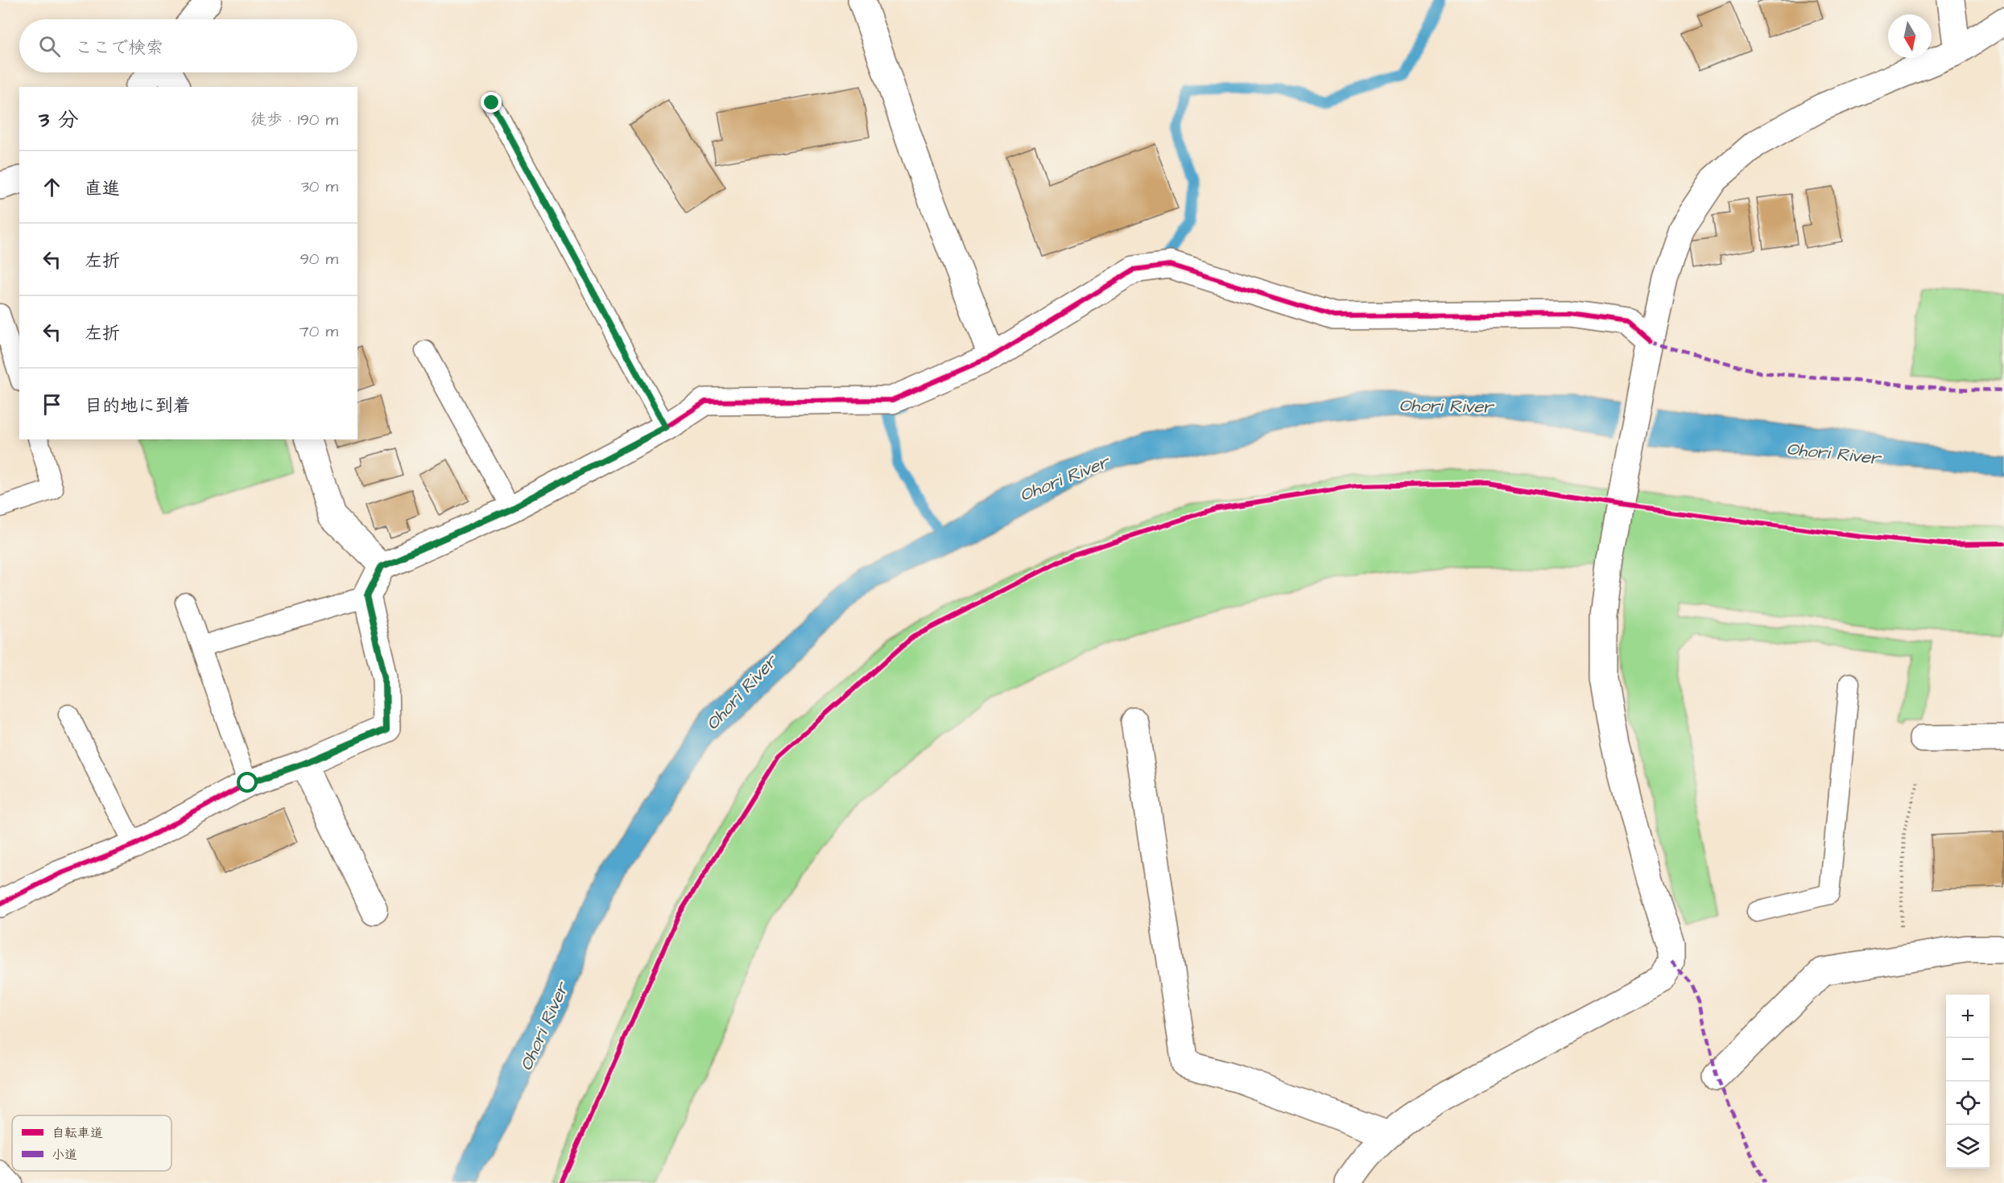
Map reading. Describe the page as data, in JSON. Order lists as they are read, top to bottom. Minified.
{"water":["Ohori River"],"legend":["自転車道","小道"],"north":"bottom","page":{"search":"ここで検索","heading":["3 分","徒歩 · 190 m"],"list":[["直進","30 m"],["左折","90 m"],["左折","70 m"],"目的地に到着"],"map_buttons":["+","−"]}}
